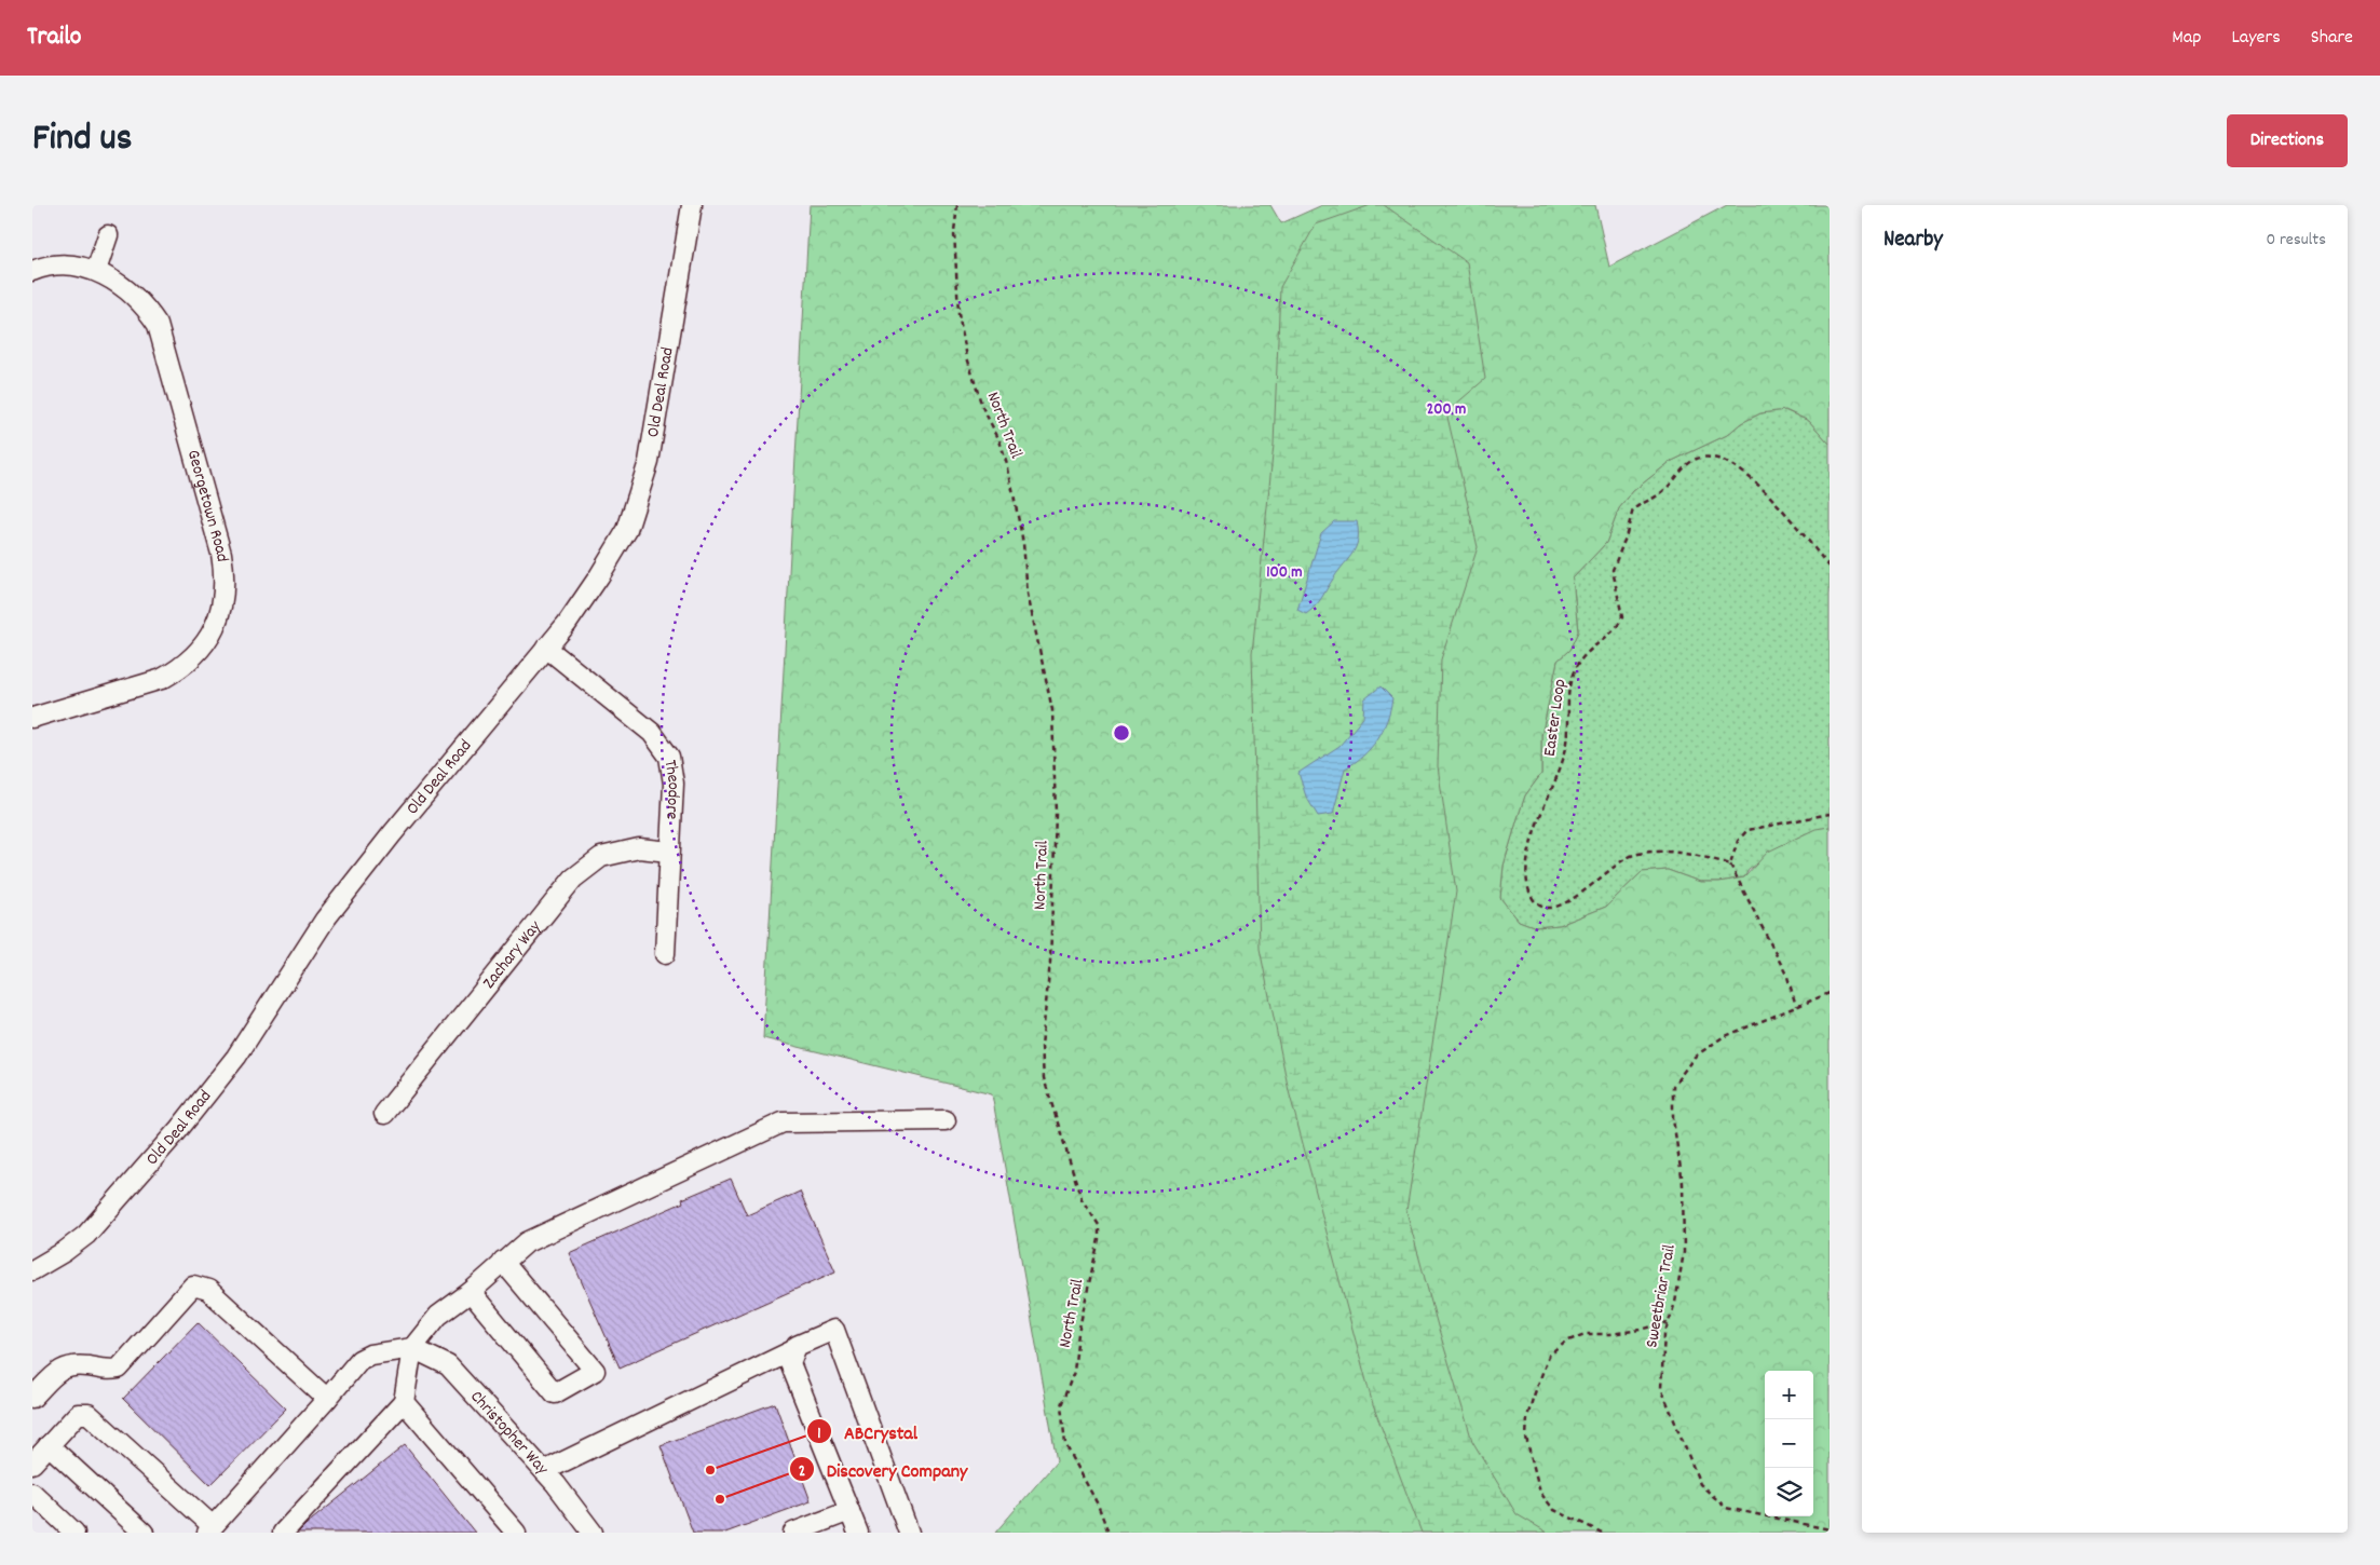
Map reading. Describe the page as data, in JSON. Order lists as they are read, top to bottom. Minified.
{"streets":{"street":["Old Deal Road","Georgetown Road","Theodore","Zachary Way","Christopher Way"],"path":["North Trail","Easter Loop","Sweetbriar Trail"]},"crossings":[["Old Deal Road","Theodore"],["Theodore","Zachary Way"]],"places":["ABCrystal","Discovery Company"],"page":{"header":"Trailo","nav":["Map","Layers","Share"],"title":"Find us","buttons":"Directions","heading":["Nearby","0 results"],"map_buttons":["+","−"]},"rings":["200 m","100 m"]}
